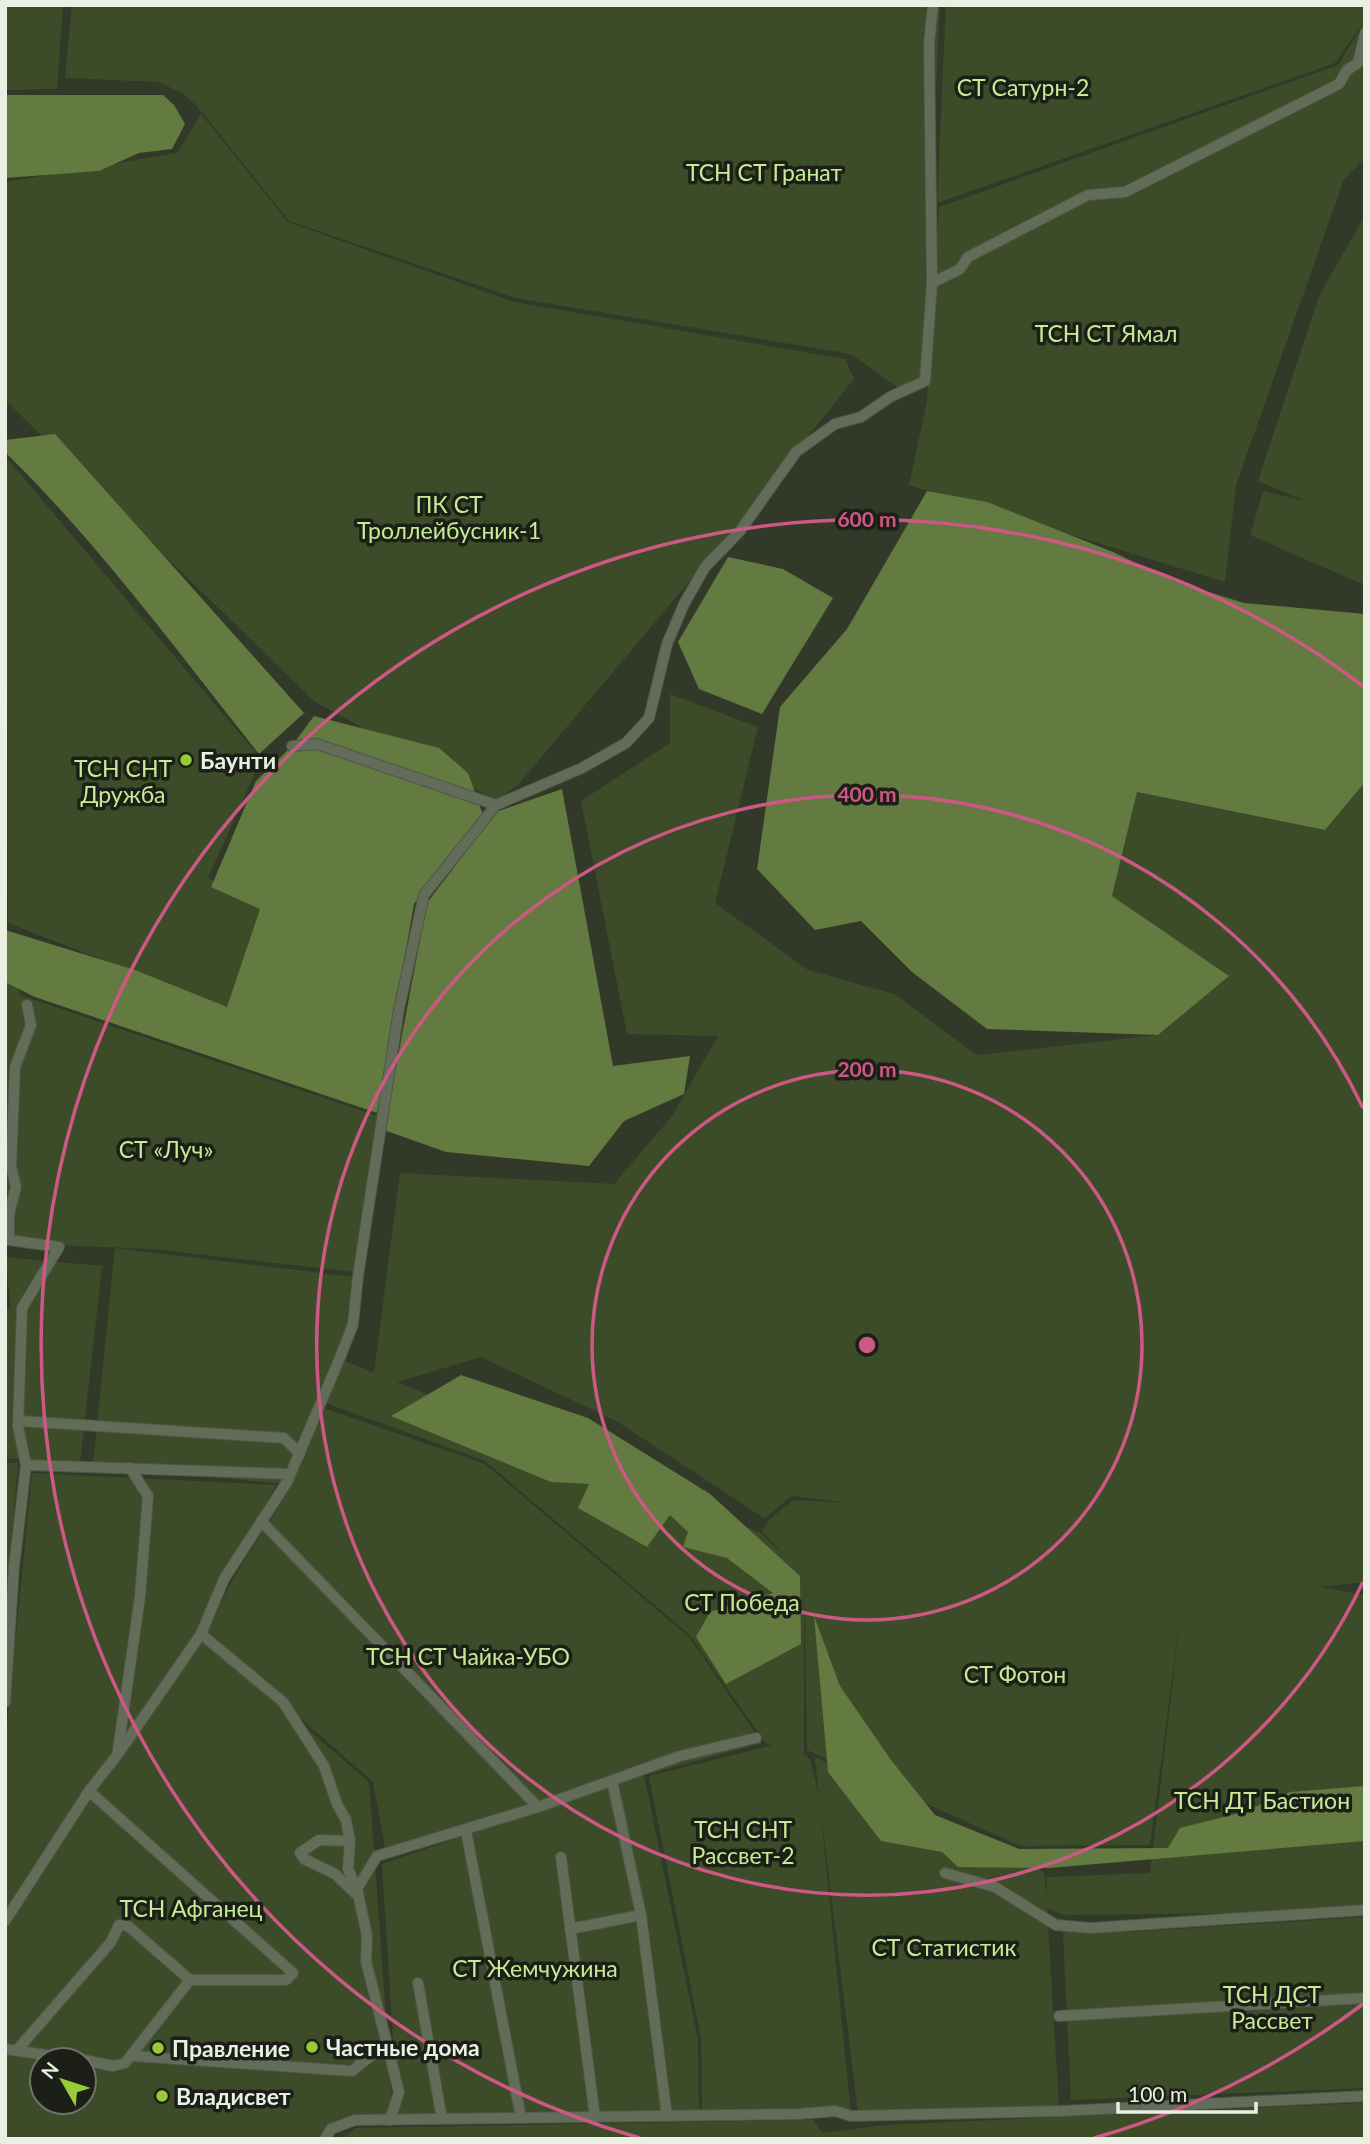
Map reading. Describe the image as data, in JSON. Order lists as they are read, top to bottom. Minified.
{"parks":["СТ Сатурн-2","ТСН СТ Гранат","ТСН СТ Ямал","ПК СТ Троллейбусник-1","ТСН СНТ Дружба","СТ «Луч»","СТ Победа","ТСН СТ Чайка-УБО","СТ Фотон","ТСН ДТ Бастион","ТСН СНТ Рассвет-2","ТСН Афганец","СТ Статистик","СТ Жемчужина","ТСН ДСТ Рассвет"],"places":["Баунти","Частные дома","Правление","Владисвет"],"scale_bar":"100 m","north":"top left","rings":["600 m","400 m","200 m"]}
